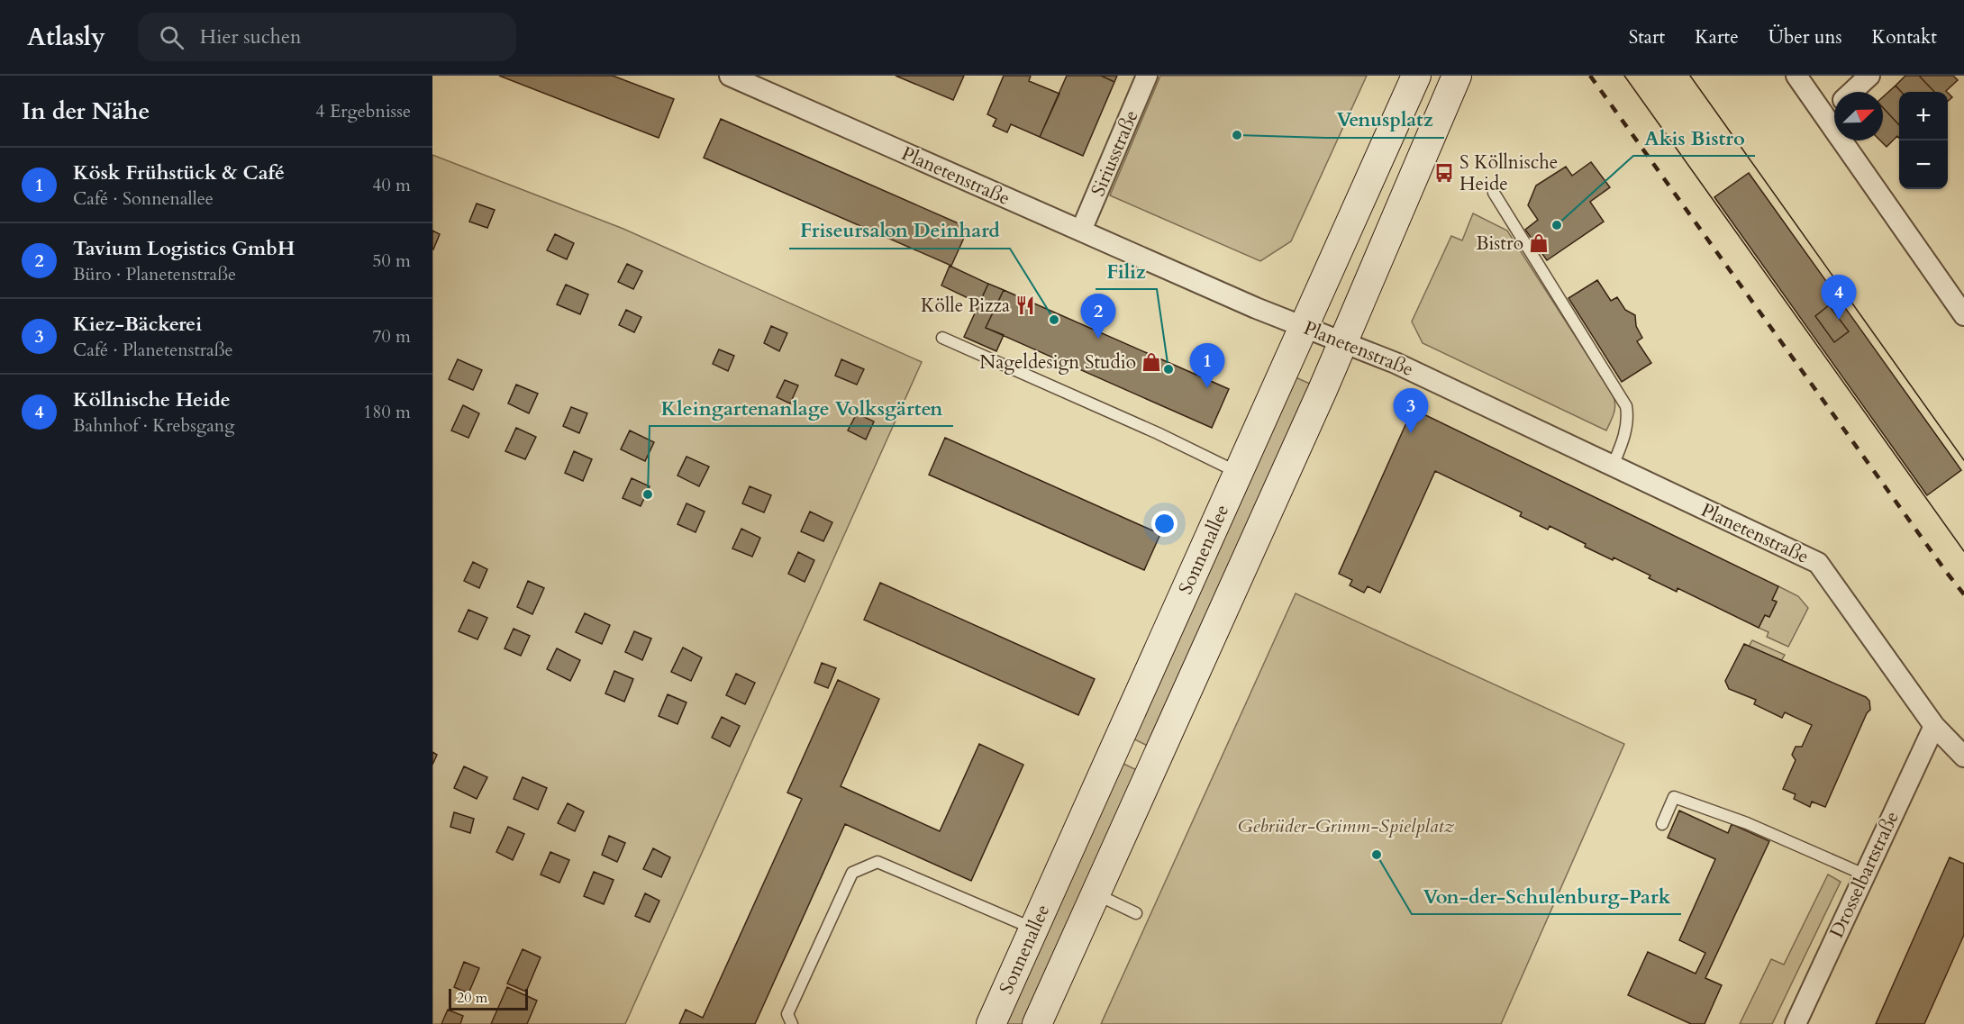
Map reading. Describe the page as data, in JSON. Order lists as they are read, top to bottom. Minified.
{"streets":{"main road":["Sonnenallee"],"street":["Siriusstraße","Planetenstraße","Drosselbartstraße"]},"crossings":[["Siriusstraße","Planetenstraße"],["Planetenstraße","Sonnenallee"],["Planetenstraße","Drosselbartstraße"]],"parks":["Gebrüder-Grimm-Spielplatz"],"places":{"other":["Venusplatz","Akis Bistro","Friseursalon Deinhard","Filiz","Kleingartenanlage Volksgärten","Von-der-Schulenburg-Park"],"bus stop":["S Köllnische Heide"],"shop":["Bistro","Nageldesign Studio"],"restaurant":["Kölle Pizza"]},"scale_bar":"20 m","north":"top right","page":{"header":"Atlasly","search":"Hier suchen","nav":["Start","Karte","Über uns","Kontakt"],"heading":["In der Nähe","4 Ergebnisse"],"map_buttons":["+","−"],"list":[{"mark":"1","name":"Kösk Frühstück & Café","note":"Café · Sonnenallee","value":"40 m"},{"mark":"2","name":"Tavium Logistics GmbH","note":"Büro · Planetenstraße","value":"50 m"},{"mark":"3","name":"Kiez-Bäckerei","note":"Café · Planetenstraße","value":"70 m"},{"mark":"4","name":"Köllnische Heide","note":"Bahnhof · Krebsgang","value":"180 m"}],"pins":["4","2","1","3"],"scale":"20 m"}}
